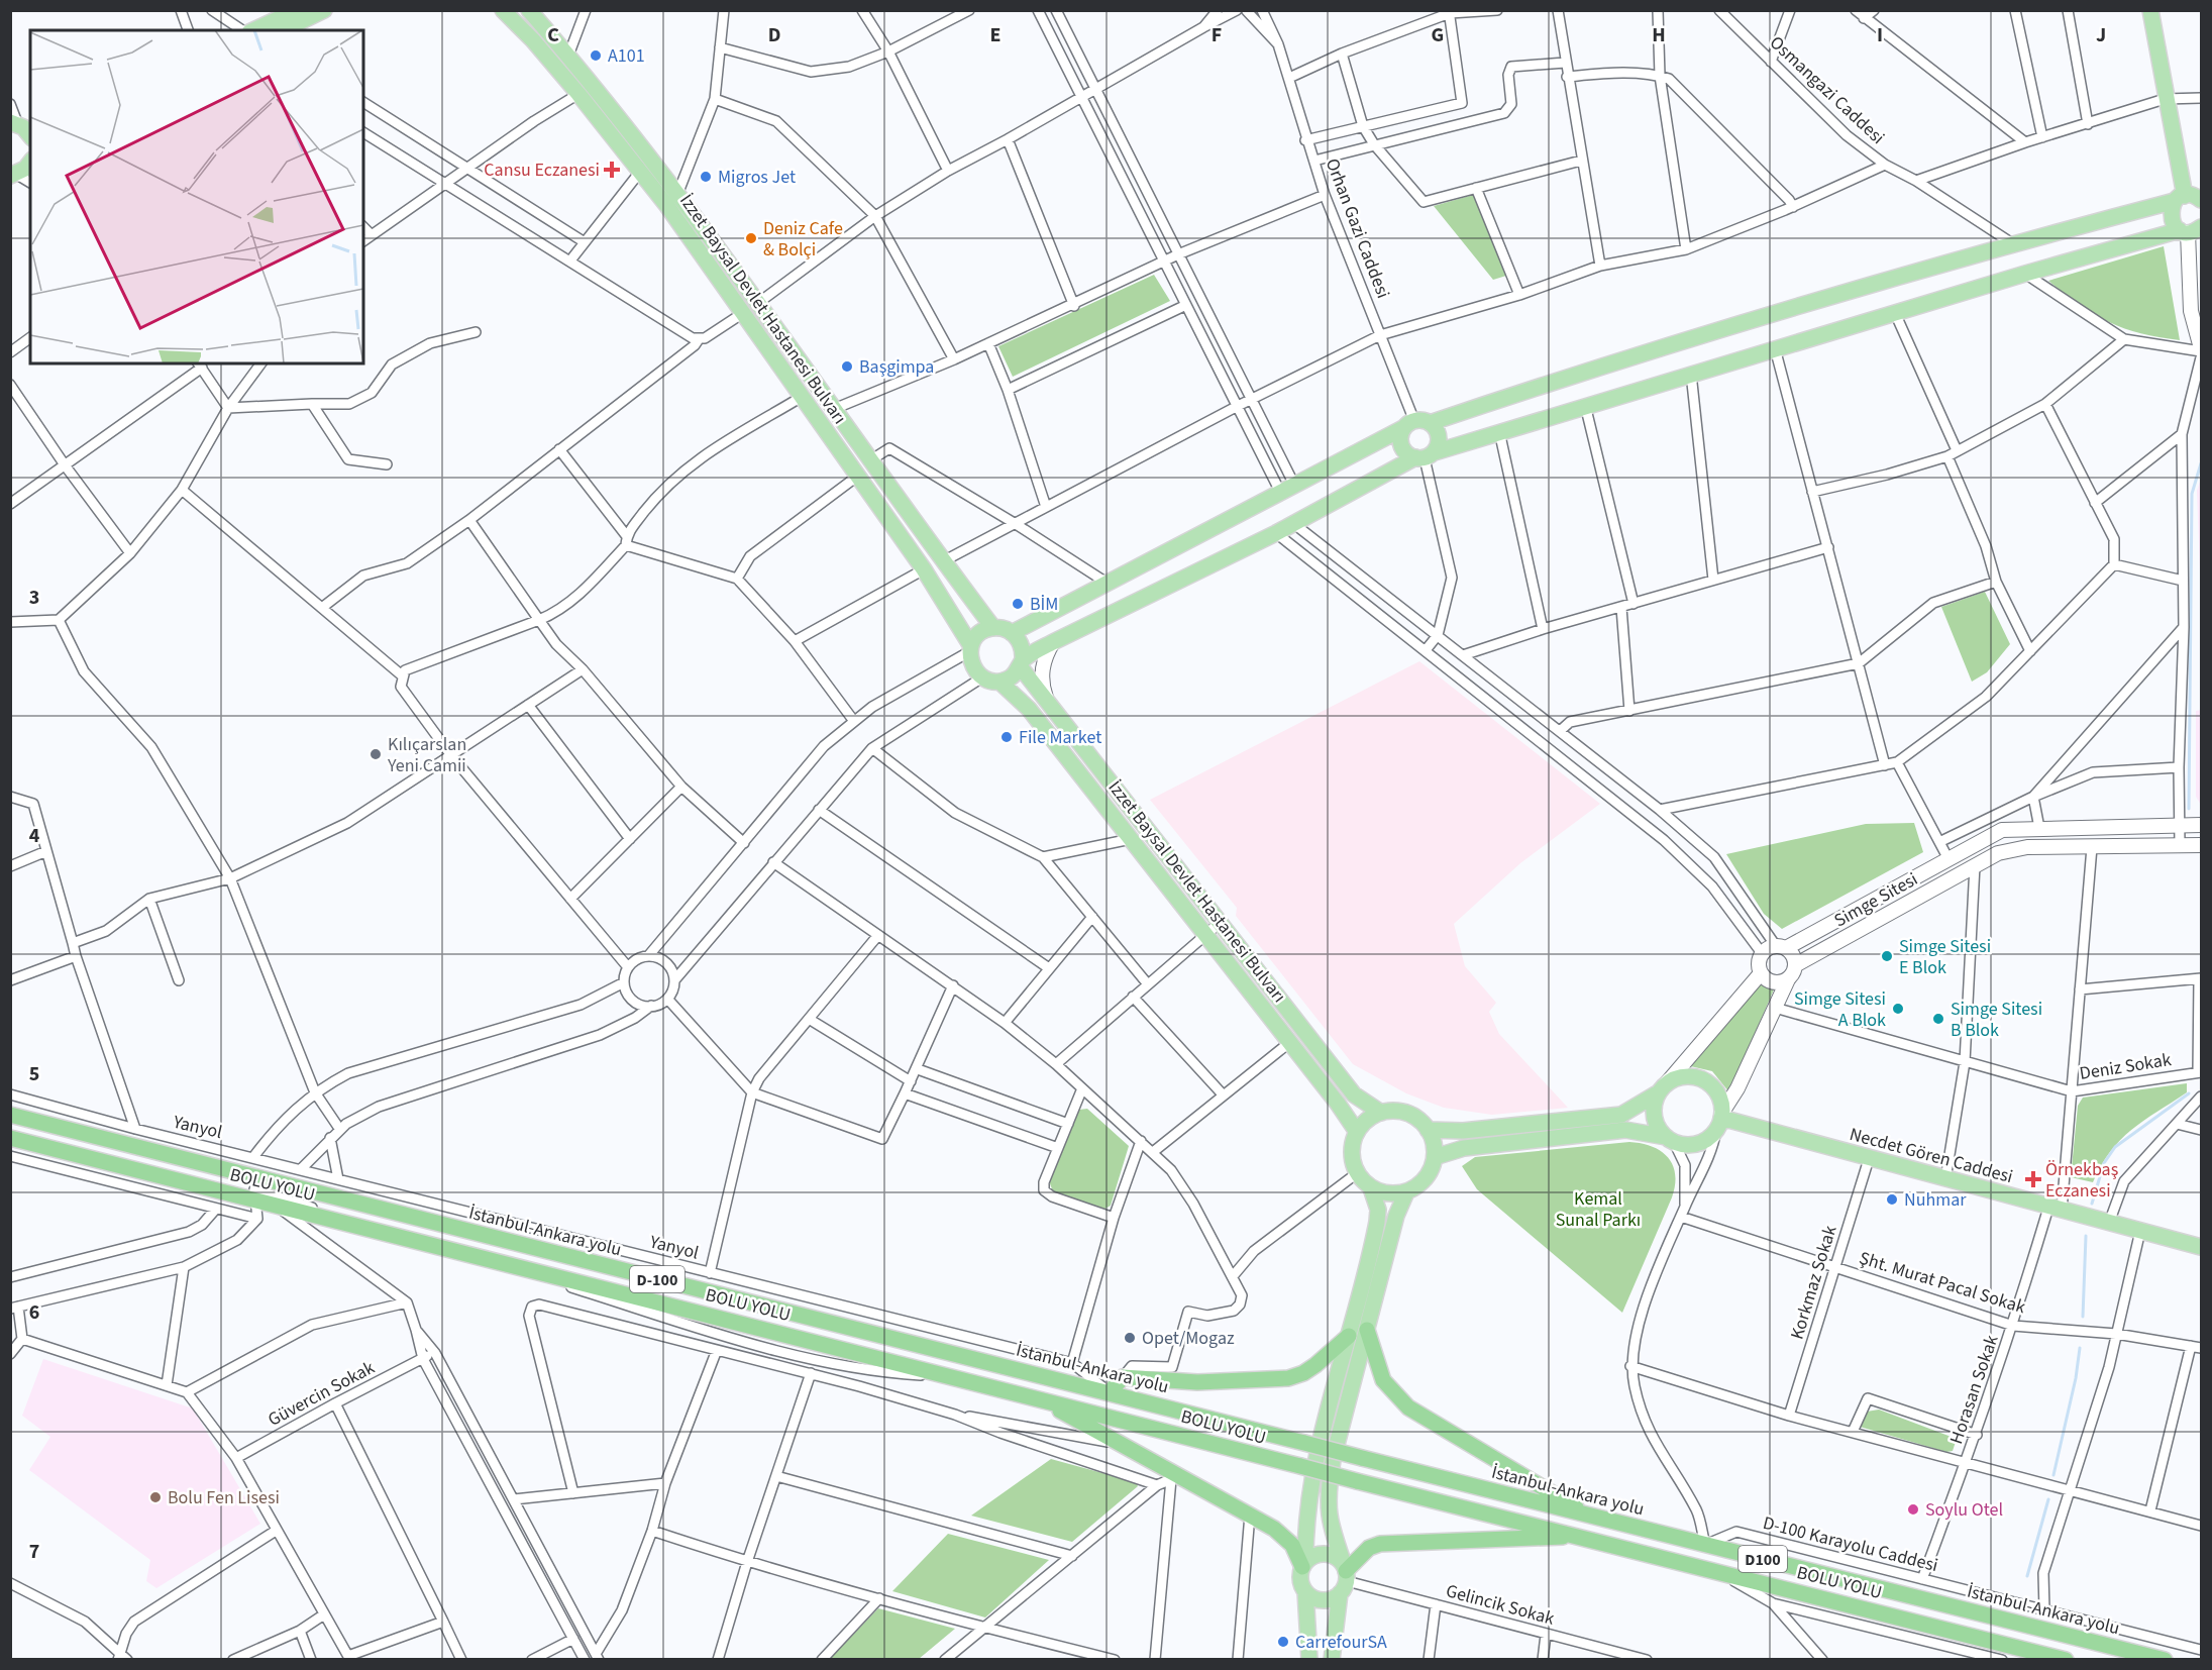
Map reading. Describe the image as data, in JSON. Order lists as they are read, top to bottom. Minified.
{"streets":{"highway":["BOLU YOLU","İstanbul-Ankara yolu","D-100","D100"],"main road":["İzzet Baysal Devlet Hastanesi Bulvarı","Simge Sitesi","Necdet Gören Caddesi"],"street":["Osmangazi Caddesi","Orhan Gazi Caddesi","Deniz Sokak","Yanyol","Korkmaz Sokak","Şht. Murat Pacal Sokak","Horasan Sokak","Güvercin Sokak","D-100 Karayolu Caddesi","Gelincik Sokak"]},"crossings":[["Simge Sitesi","Horasan Sokak"],["Deniz Sokak","Horasan Sokak"],["Yanyol","İstanbul-Ankara yolu"],["Necdet Gören Caddesi","Korkmaz Sokak"],["Necdet Gören Caddesi","Horasan Sokak"],["İstanbul-Ankara yolu","D-100 Karayolu Caddesi"],["Korkmaz Sokak","Şht. Murat Pacal Sokak"],["Şht. Murat Pacal Sokak","Horasan Sokak"],["Horasan Sokak","D-100 Karayolu Caddesi"]],"parks":["Kemal Sunal Parkı"],"places":{"other":["A101","Migros Jet","Deniz Cafe & Bolçi","Başgimpa","BİM","File Market","Kılıçarslan Yeni Camii","Simge Sitesi E Blok","Simge Sitesi A Blok","Simge Sitesi B Blok","Nuhmar","Opet/Mogaz","Bolu Fen Lisesi","Soylu Otel","CarrefourSA"],"health":["Cansu Eczanesi","Örnekbaş Eczanesi"]},"grid":{"columns":["C","D","E","F","G","H","I","J"],"rows":["3","4","5","6","7"]}}
